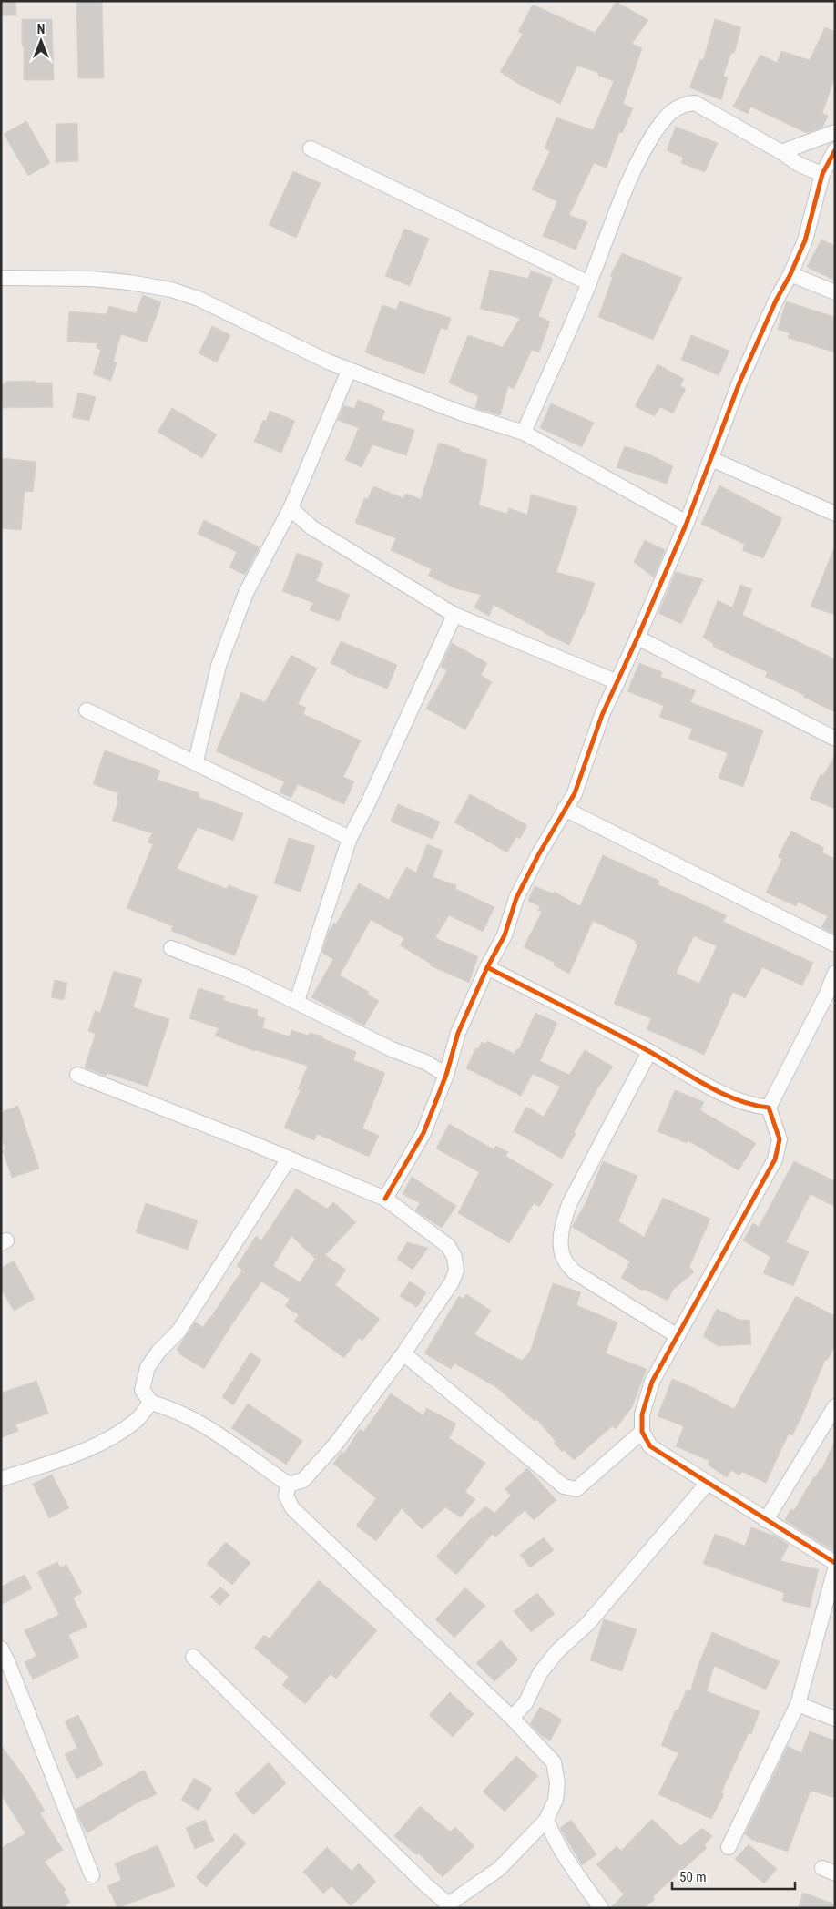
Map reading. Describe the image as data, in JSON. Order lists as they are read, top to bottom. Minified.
{"scale_bar":"50 m","north":"top"}
